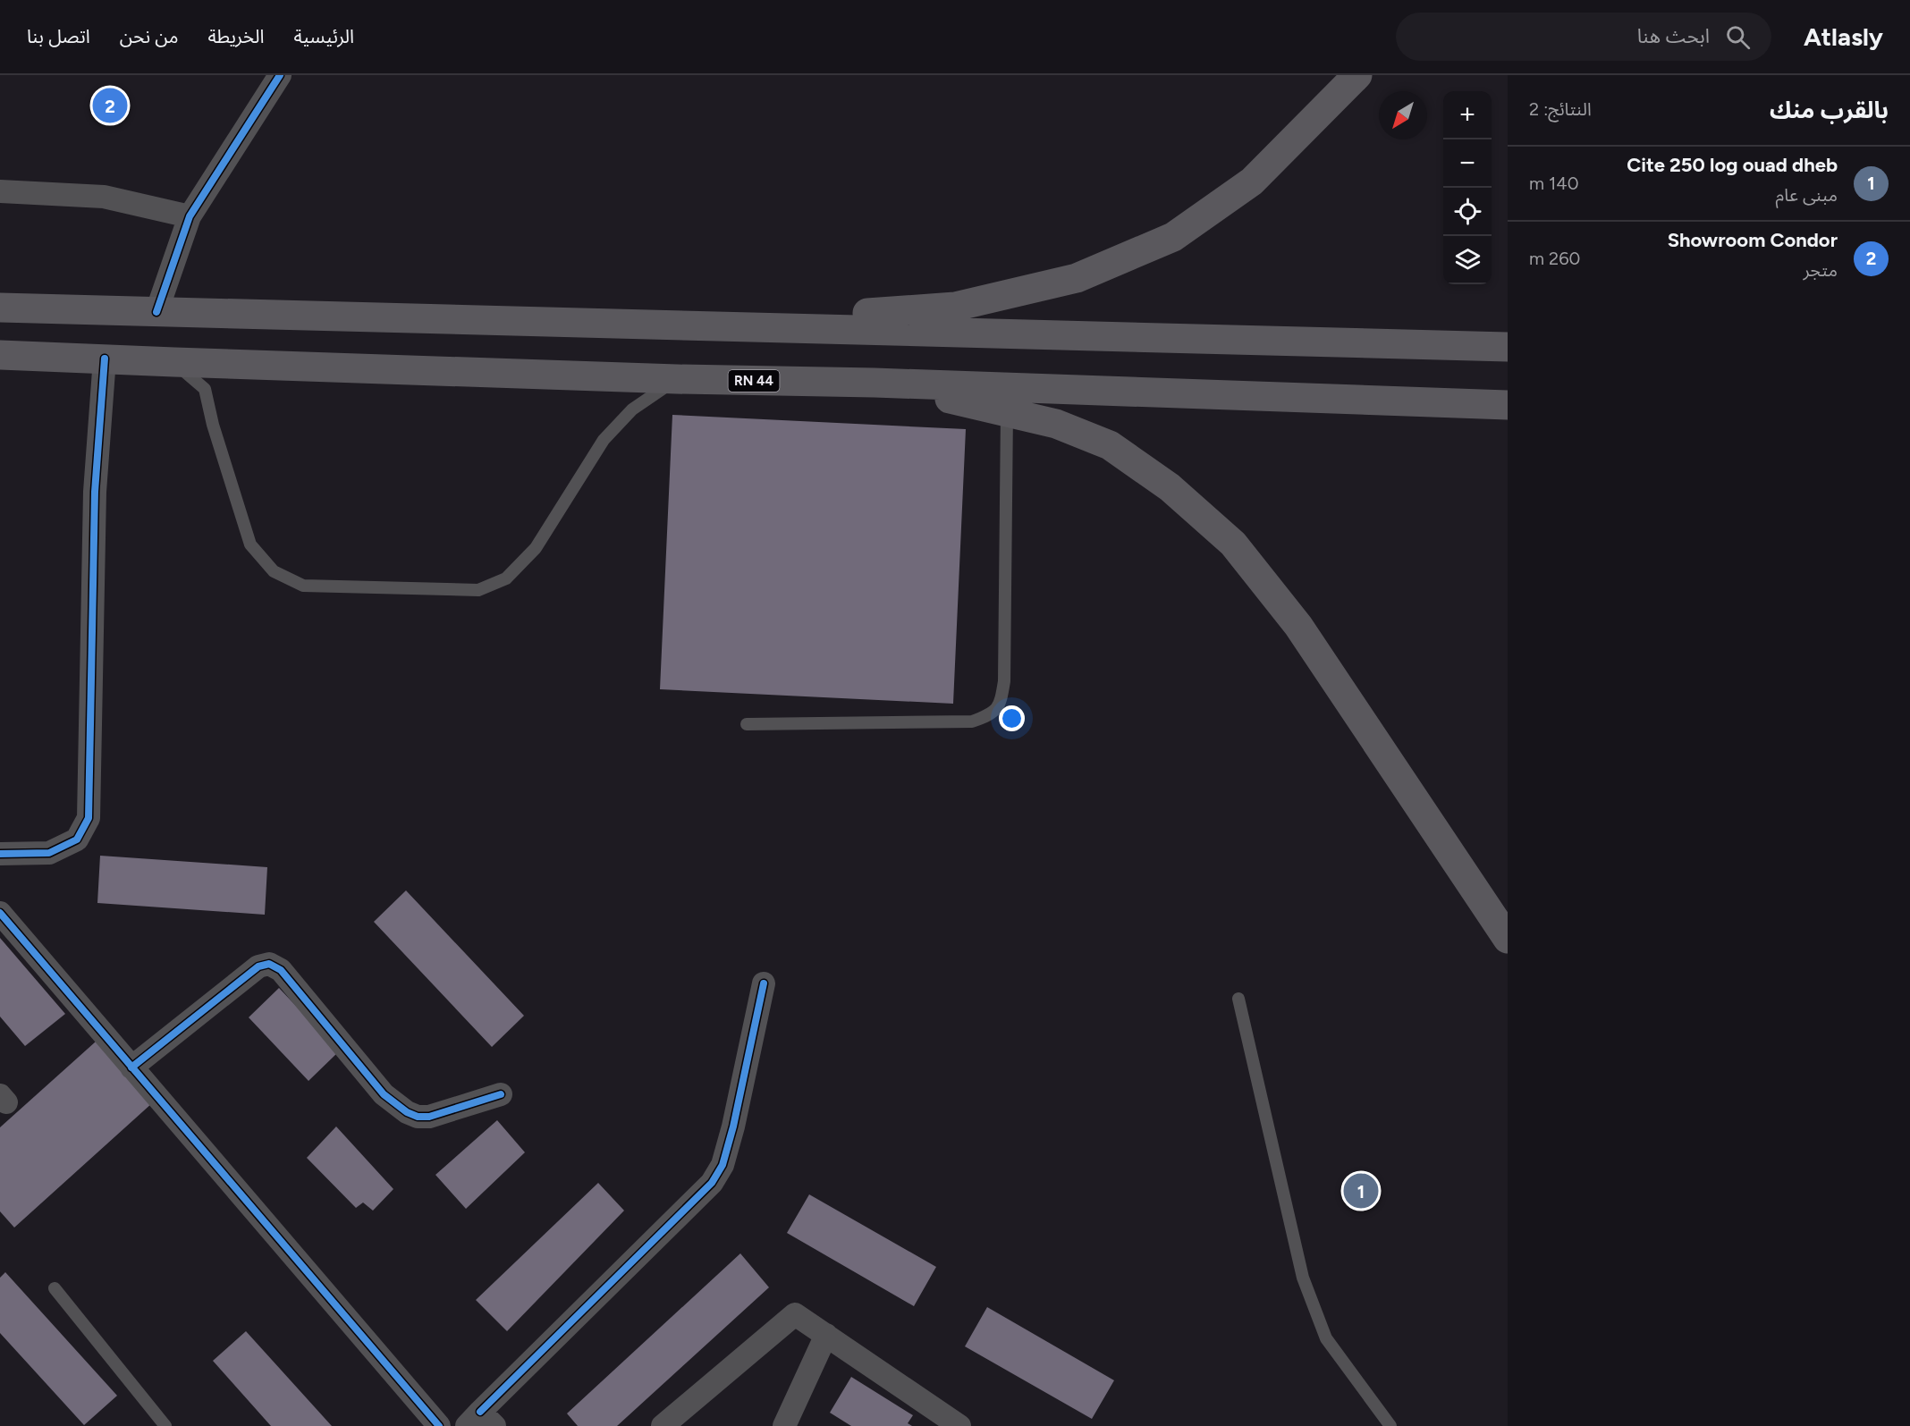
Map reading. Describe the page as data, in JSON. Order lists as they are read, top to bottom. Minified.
{"streets":{"highway":["RN 44"]},"north":"bottom left","page":{"header":"Atlasly","search":"ابحث هنا","nav":["الرئيسية","الخريطة","من نحن","اتصل بنا"],"heading":["بالقرب منك","النتائج: 2"],"pins":["2","1"],"map_buttons":["+","−"],"list":[{"mark":"1","name":"Cite 250 log ouad dheb","note":"مبنى عام","value":"140 m"},{"mark":"2","name":"Showroom Condor","note":"متجر","value":"260 m"}]}}
